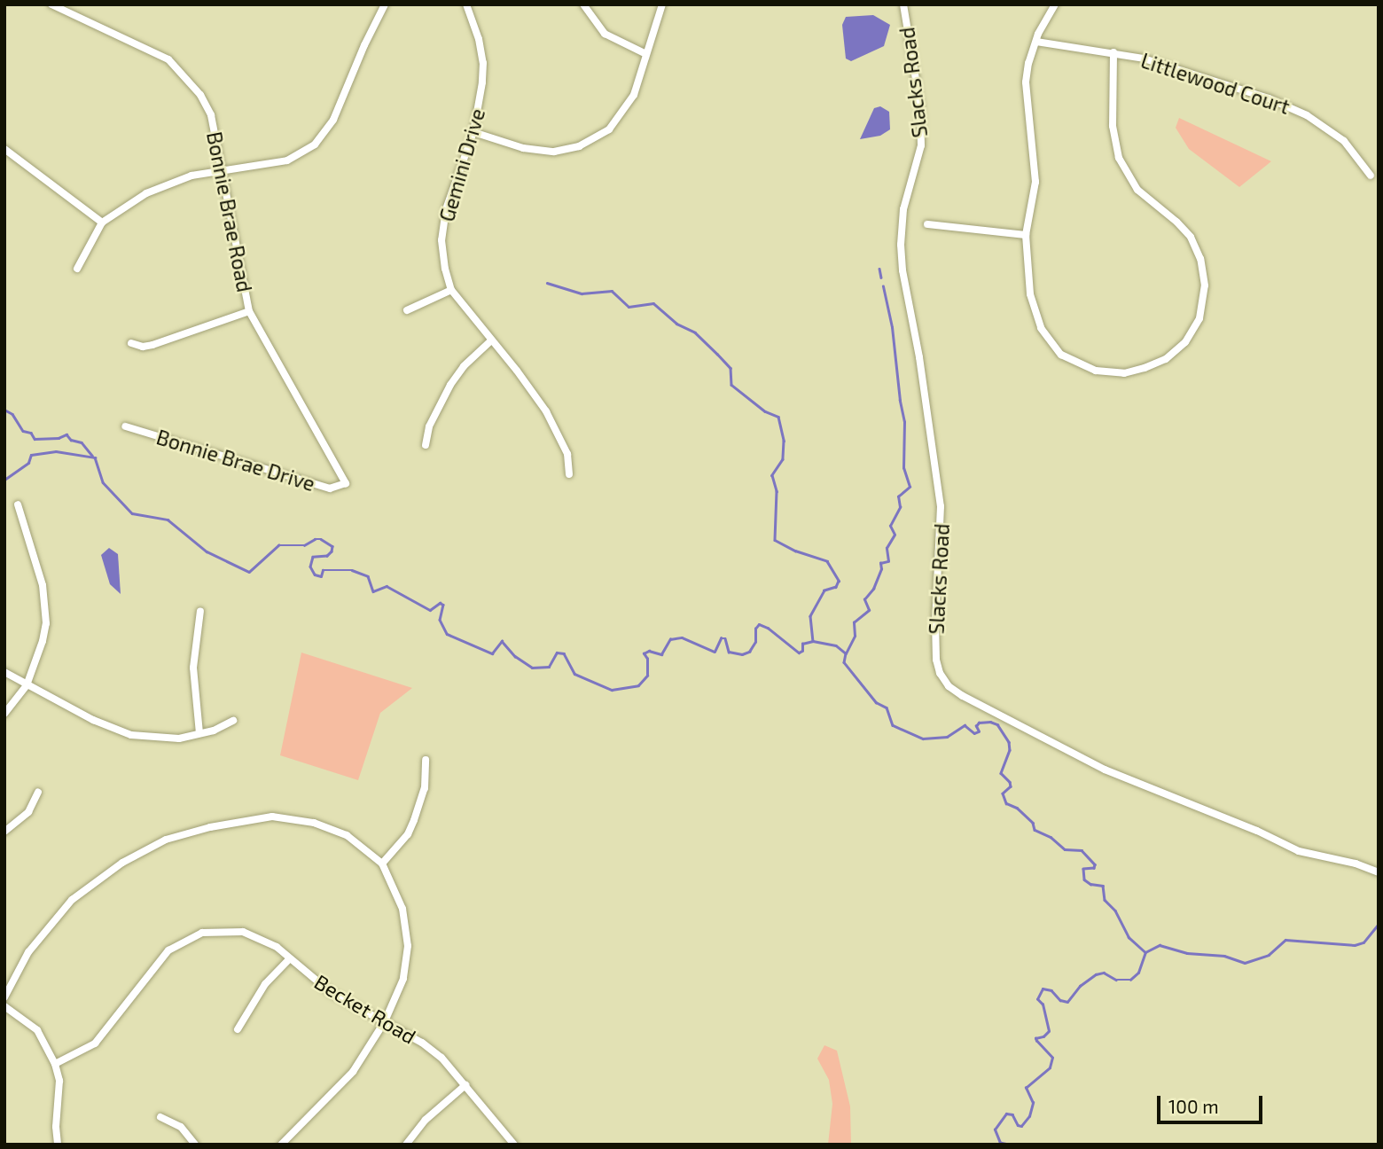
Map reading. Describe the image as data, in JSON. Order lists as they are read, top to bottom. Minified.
{"streets":{"street":["Slacks Road","Littlewood Court","Gemini Drive","Bonnie Brae Road","Bonnie Brae Drive","Becket Road"]},"crossings":[["Bonnie Brae Road","Bonnie Brae Drive"]],"scale_bar":"100 m"}
